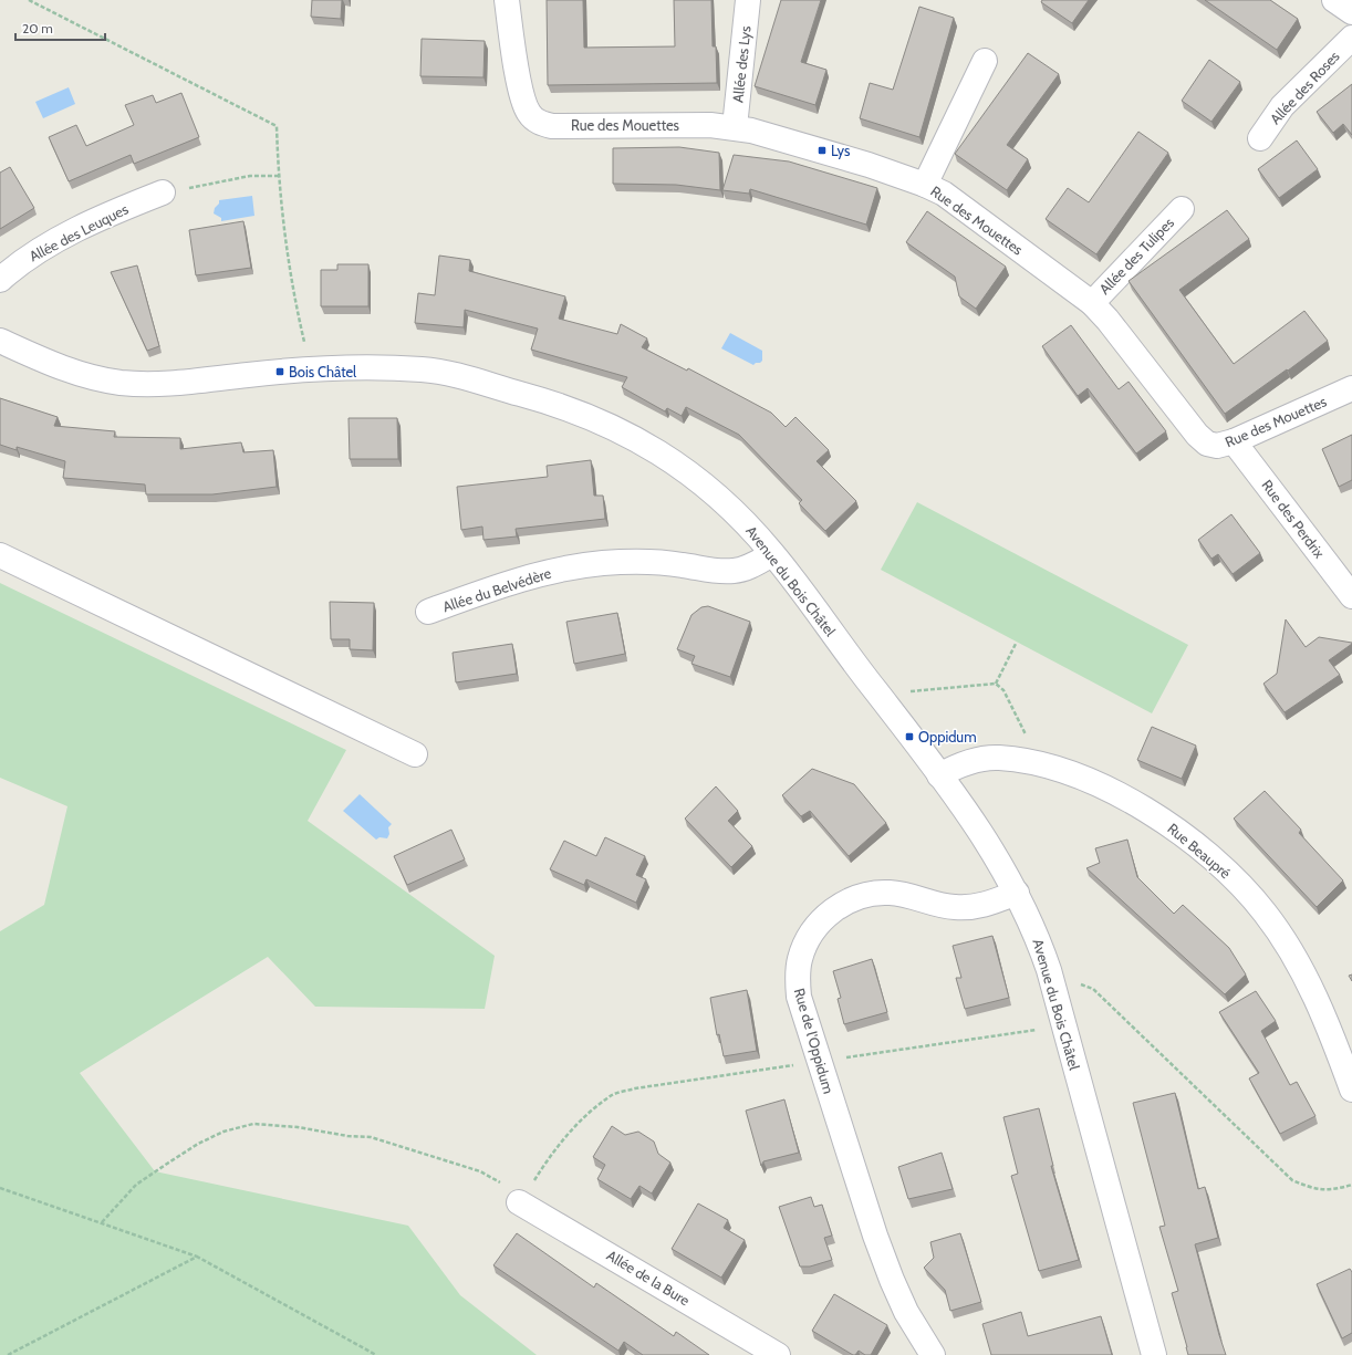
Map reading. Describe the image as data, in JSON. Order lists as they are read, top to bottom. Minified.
{"streets":{"street":["Allée des Lys","Allée des Roses","Rue des Mouettes","Allée des Leuques","Allée des Tulipes","Rue des Perdrix","Avenue du Bois Châtel","Allée du Belvédère","Rue Beaupré","Rue de l'Oppidum","Allée de la Bure"]},"crossings":[["Allée des Lys","Rue des Mouettes"],["Rue des Mouettes","Allée des Tulipes"],["Rue des Mouettes","Rue des Perdrix"],["Avenue du Bois Châtel","Allée du Belvédère"],["Avenue du Bois Châtel","Rue Beaupré"],["Avenue du Bois Châtel","Rue de l'Oppidum"]],"places":{"transit":["Lys","Bois Châtel","Oppidum"]},"scale_bar":"20 m"}
